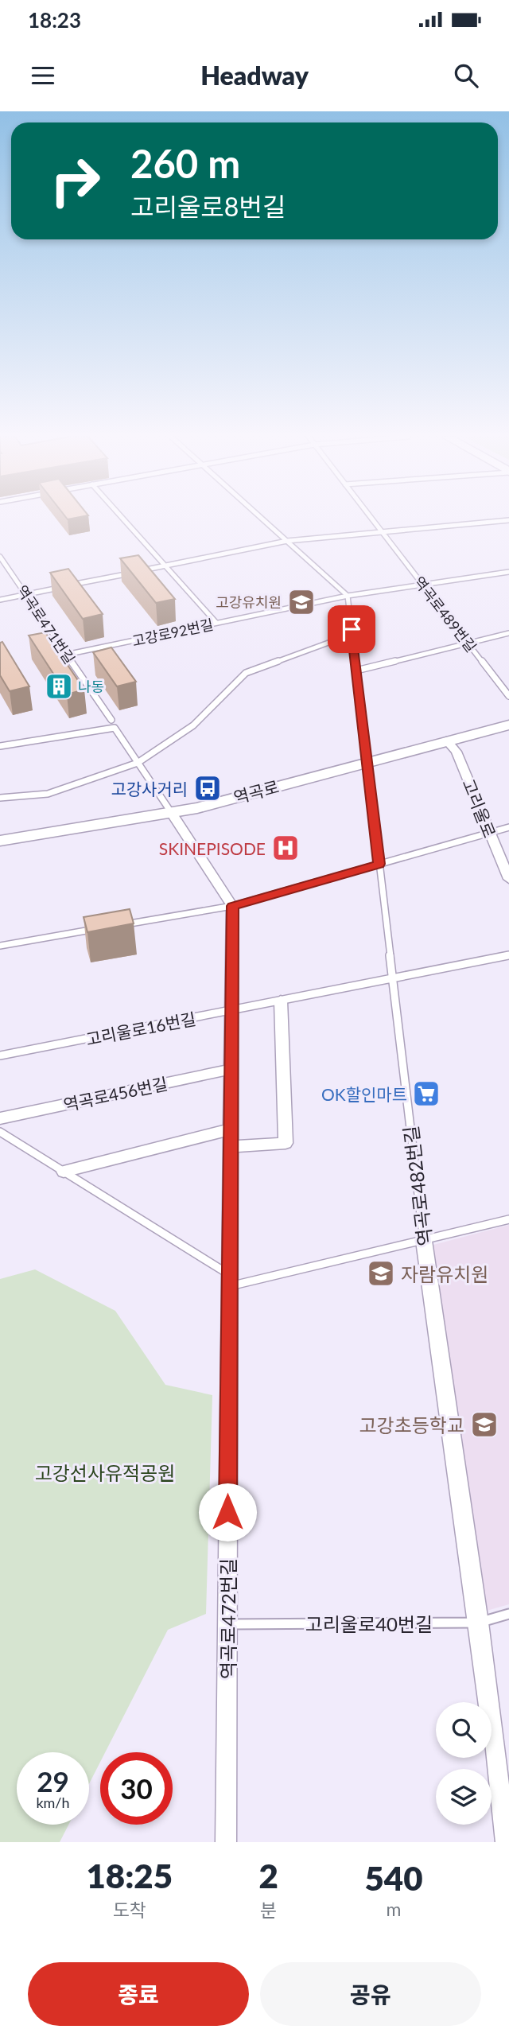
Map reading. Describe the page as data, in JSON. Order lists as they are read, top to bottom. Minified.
{"streets":{"street":["역곡로","고리울로","역곡로456번길","역곡로482번길","역곡로472번길"],"lane":["역곡로489번길","역곡로471번길","고강로92번길","고리울로16번길","고리울로40번길"]},"crossings":[["역곡로489번길","고강로92번길"],["역곡로471번길","고강로92번길"],["고강로92번길","역곡로482번길"],["역곡로","고리울로"],["역곡로","역곡로482번길"],["고리울로16번길","역곡로482번길"],["고리울로16번길","역곡로472번길"],["역곡로456번길","역곡로472번길"],["역곡로482번길","고리울로40번길"],["역곡로472번길","고리울로40번길"]],"parks":["고강선사유적공원"],"places":{"school or university":["고강유치원","자람유치원","고강초등학교"],"building":["나동"],"bus stop":["고강사거리"],"hospital":["SKINEPISODE"],"supermarket":["OK할인마트"]},"page":{"status":"18:23","header":"Headway","turn":["260 m","고리울로8번길"],"speed":"29 km/h","limit":"30","eta":["18:25","도착","2","분","540","m"],"buttons":["종료","공유"]}}
